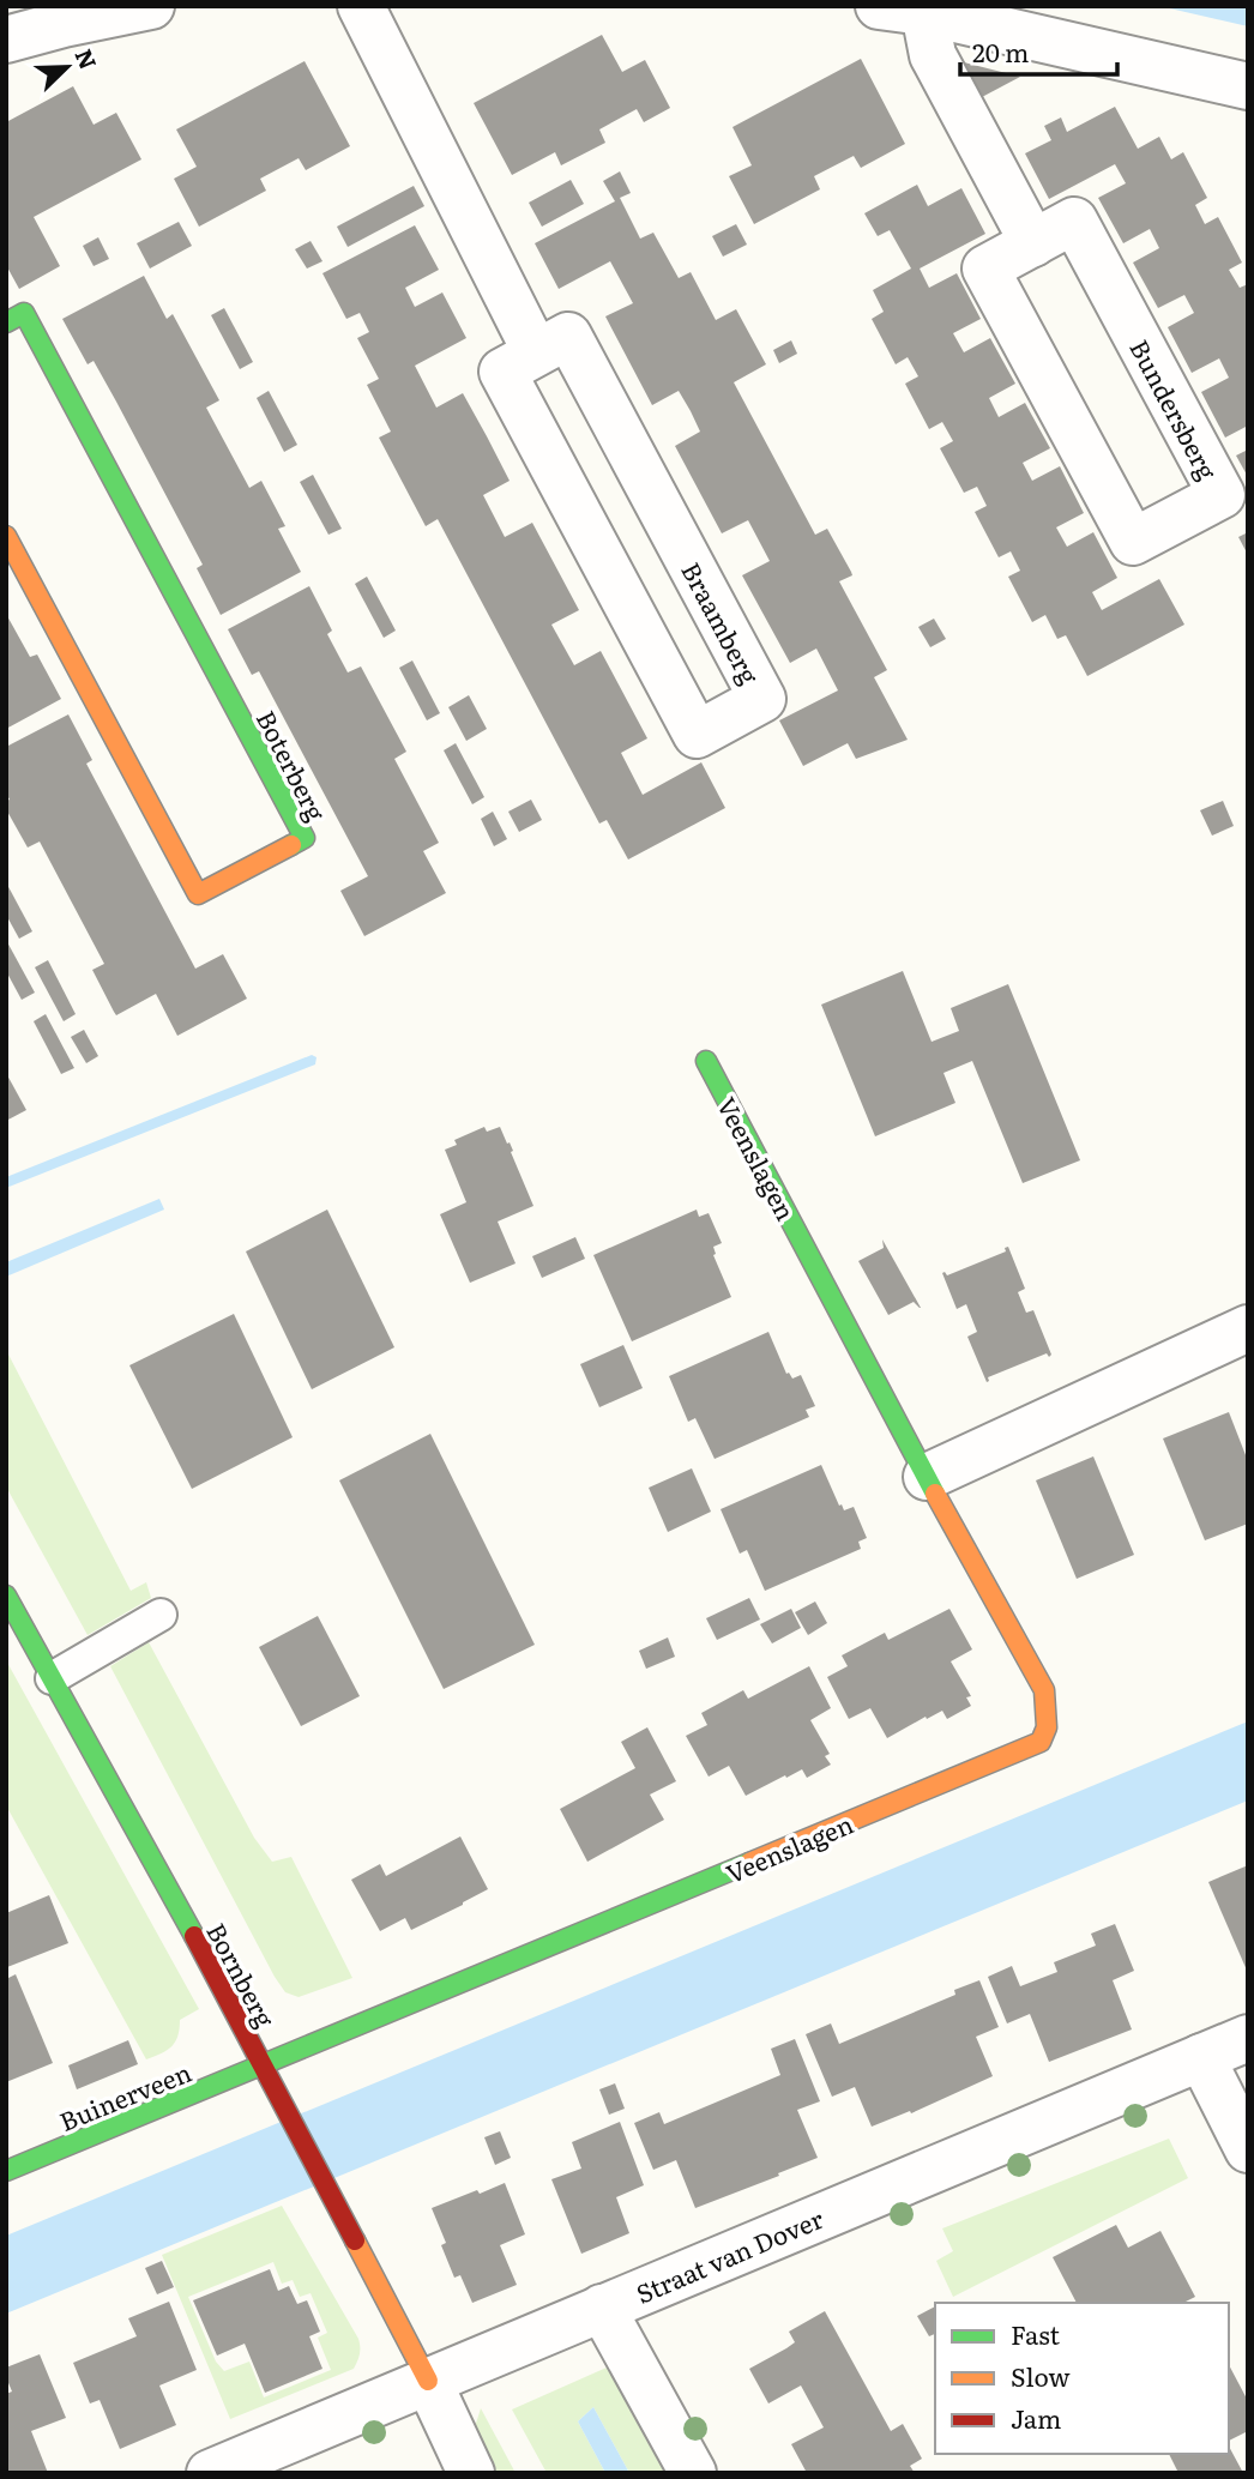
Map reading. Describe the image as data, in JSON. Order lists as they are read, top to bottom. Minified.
{"streets":{"street":["Bundersberg","Braamberg","Boterberg","Veenslagen","Bornberg","Buinerveen","Straat van Dover"]},"crossings":[["Veenslagen","Bornberg"],["Veenslagen","Buinerveen"],["Bornberg","Buinerveen"],["Bornberg","Straat van Dover"]],"legend":["Fast","Slow","Jam"],"scale_bar":"20 m","north":"top right"}
